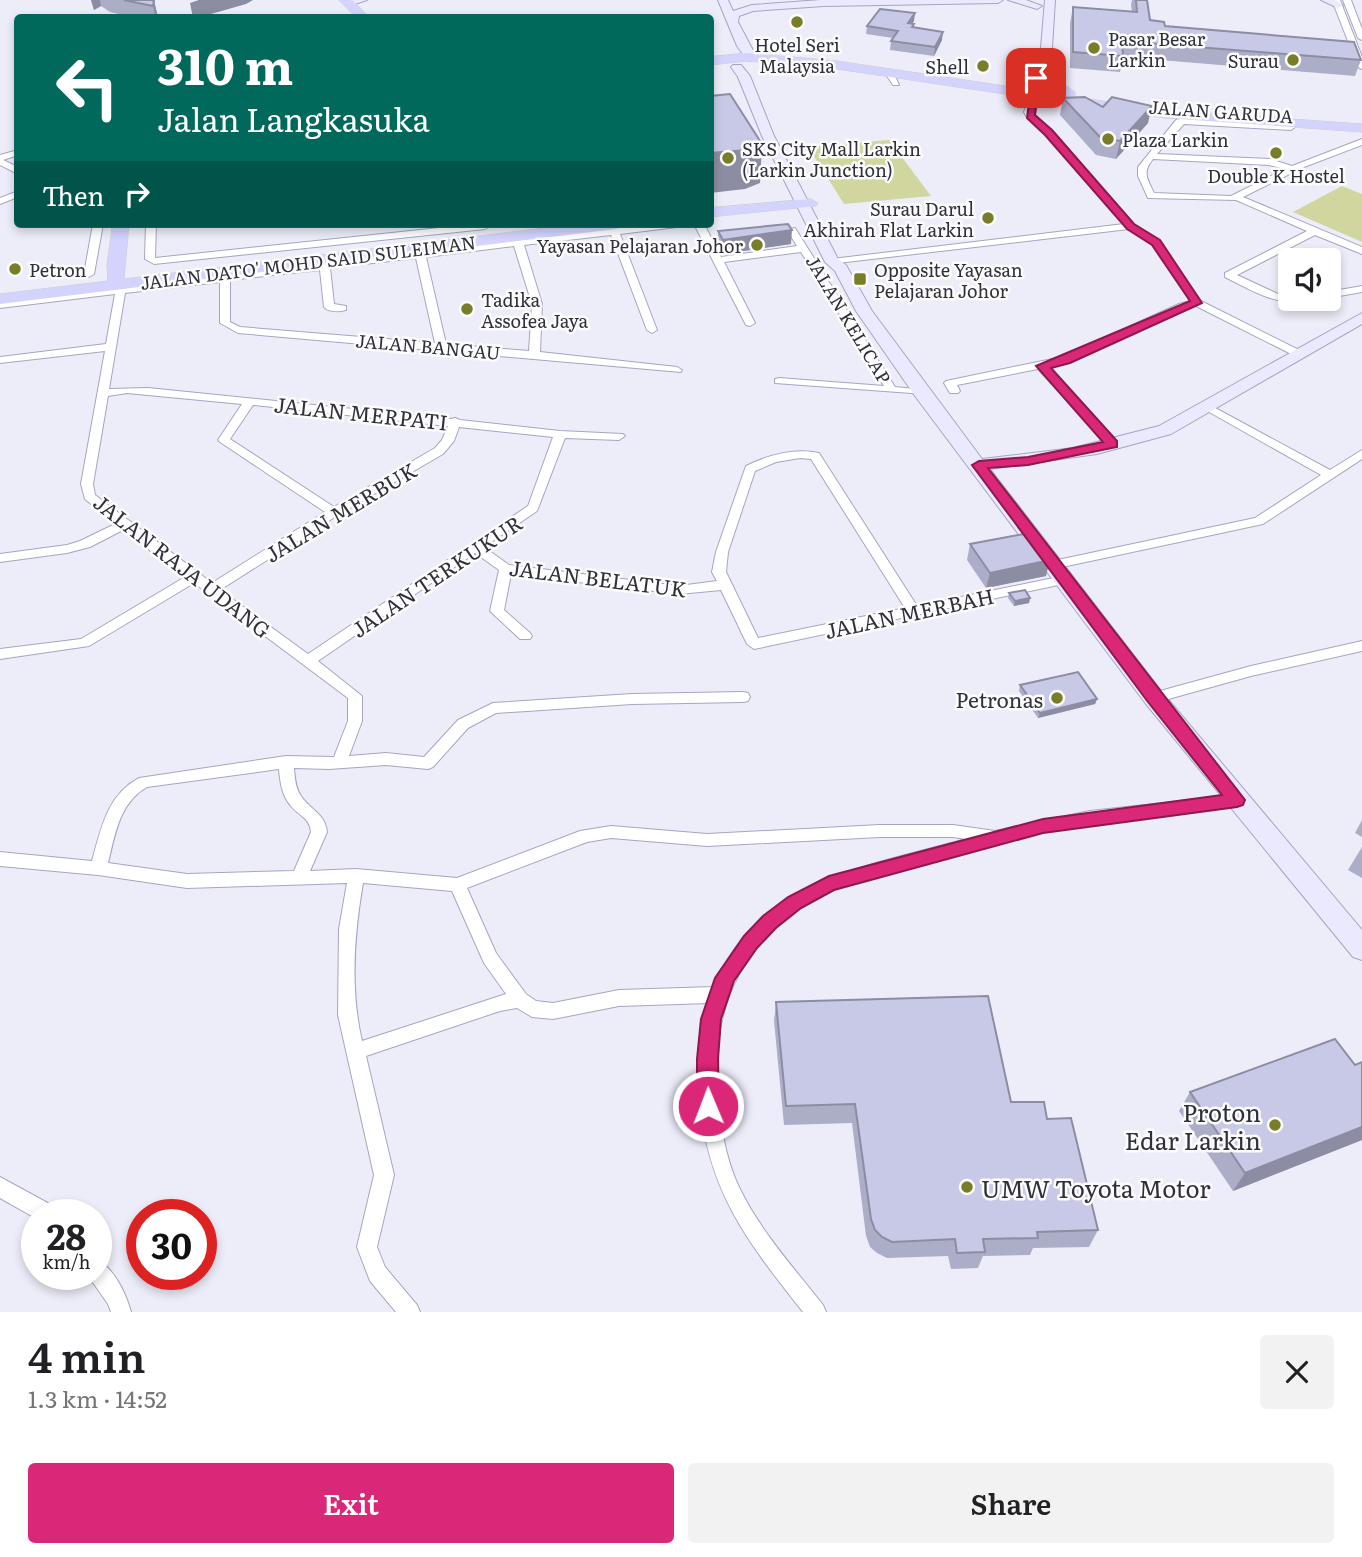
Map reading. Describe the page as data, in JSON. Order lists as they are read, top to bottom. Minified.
{"streets":{"main road":["JALAN GARUDA","JALAN DATO' MOHD SAID SULEIMAN"],"street":["JALAN KELICAP","JALAN BANGAU","JALAN MERPATI","JALAN MERBUK","JALAN RAJA UDANG","JALAN TERKUKUR","JALAN BELATUK","JALAN MERBAH"]},"crossings":[["JALAN DATO' MOHD SAID SULEIMAN","JALAN RAJA UDANG"],["JALAN MERPATI","JALAN MERBUK"],["JALAN MERPATI","JALAN RAJA UDANG"],["JALAN MERPATI","JALAN TERKUKUR"],["JALAN MERBUK","JALAN RAJA UDANG"],["JALAN RAJA UDANG","JALAN TERKUKUR"],["JALAN TERKUKUR","JALAN BELATUK"],["JALAN BELATUK","JALAN MERBAH"]],"places":{"other":["Hotel Seri Malaysia","Pasar Besar Larkin","Surau","Shell","Plaza Larkin","Double K Hostel","SKS City Mall Larkin (Larkin Junction)","Surau Darul Akhirah Flat Larkin","Yayasan Pelajaran Johor","Petron","Tadika Assofea Jaya","Petronas","Proton Edar Larkin","UMW Toyota Motor"],"transit":["Opposite Yayasan Pelajaran Johor"]},"page":{"turn":["310 m","Jalan Langkasuka"],"then":"Then","speed":"28 km/h","limit":"30","heading":["4 min","1.3 km · 14:52"],"buttons":["Exit","Share"]}}
